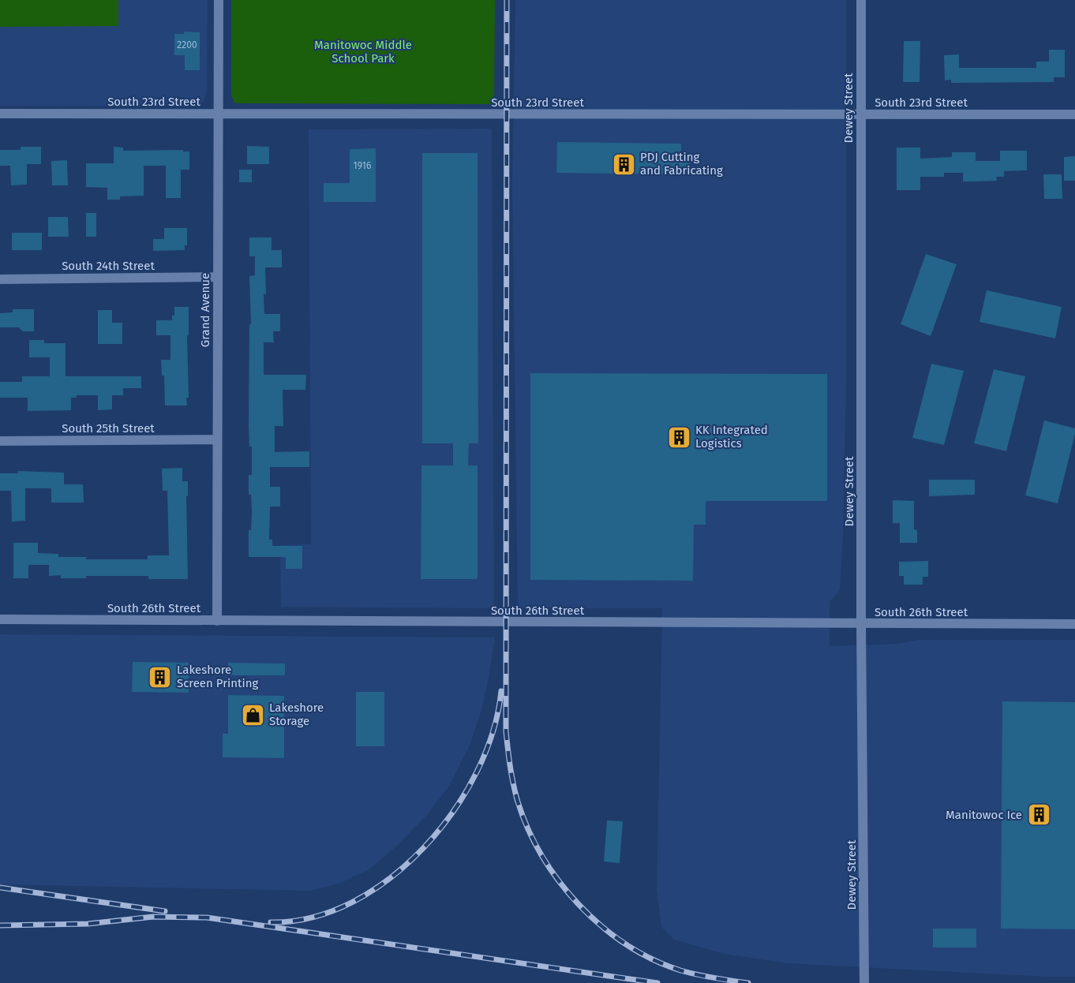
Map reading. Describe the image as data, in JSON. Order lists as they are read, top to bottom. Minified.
{"streets":{"street":["South 23rd Street","Dewey Street","South 24th Street","Grand Avenue","South 25th Street","South 26th Street"]},"crossings":[["South 23rd Street","Dewey Street"],["South 23rd Street","Grand Avenue"],["Dewey Street","South 26th Street"],["South 24th Street","Grand Avenue"],["Grand Avenue","South 25th Street"],["Grand Avenue","South 26th Street"]],"parks":["Manitowoc Middle School Park"],"places":{"building":["PDJ Cutting and Fabricating","KK Integrated Logistics","Lakeshore Screen Printing","Manitowoc Ice"],"shop":["Lakeshore Storage"]},"house_numbers":["2200","1916"]}
